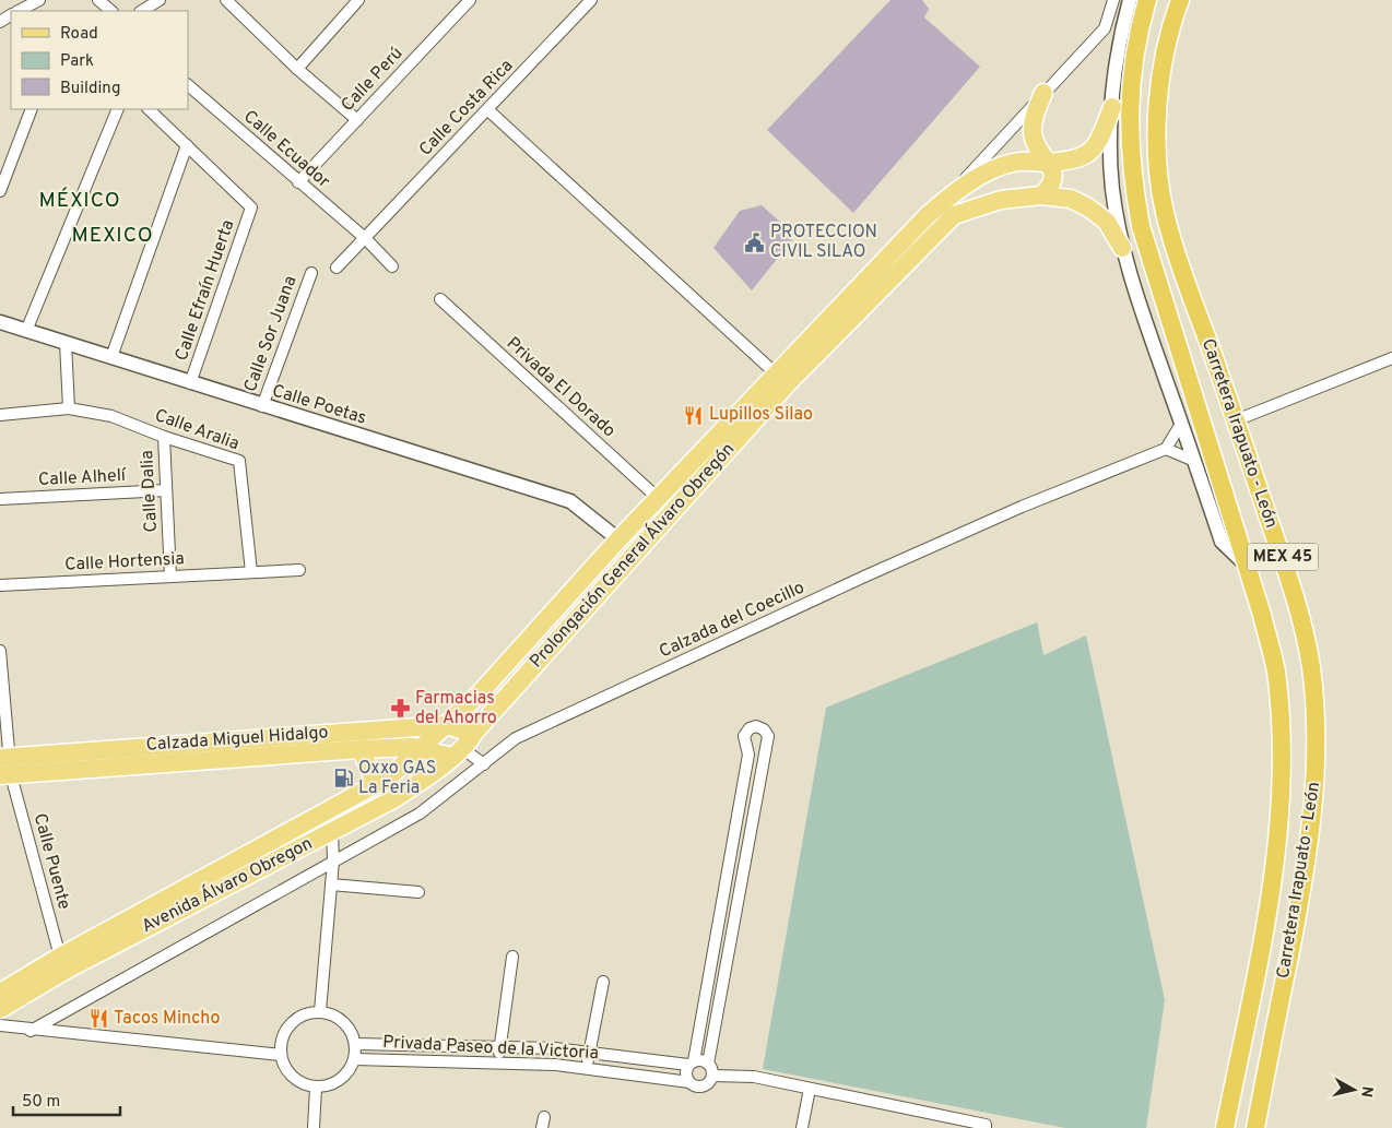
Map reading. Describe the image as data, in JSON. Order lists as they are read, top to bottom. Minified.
{"streets":{"highway":["Carretera Irapuato - León","MEX 45"],"main road":["Prolongación General Álvaro Obregón","Calzada Miguel Hidalgo","Avenida Álvaro Obregon"],"street":["Calle Perú","Calle Costa Rica","Calle Ecuador","Calle Efraín Huerta","Calle Sor Juana","Privada El Dorado","Calle Poetas","Calle Aralia","Calle Alhelí","Calle Dalia","Calle Hortensia","Calzada del Coecillo","Calle Puente","Privada Paseo de la Victoria"]},"crossings":[["Calle Perú","Calle Ecuador"],["Calle Costa Rica","Calle Ecuador"],["Calle Efraín Huerta","Calle Poetas"],["Calle Sor Juana","Calle Poetas"],["Privada El Dorado","Prolongación General Álvaro Obregón"],["Calle Poetas","Prolongación General Álvaro Obregón"],["Calle Aralia","Calle Dalia"],["Calle Aralia","Calle Hortensia"],["Carretera Irapuato - León","MEX 45"],["Calle Alhelí","Calle Dalia"],["Calle Dalia","Calle Hortensia"],["Prolongación General Álvaro Obregón","MEX 45"],["Prolongación General Álvaro Obregón","Calzada Miguel Hidalgo"],["Prolongación General Álvaro Obregón","Avenida Álvaro Obregon"],["Calzada Miguel Hidalgo","Calle Puente"],["Calzada Miguel Hidalgo","Avenida Álvaro Obregon"],["Calle Puente","Avenida Álvaro Obregon"]],"districts":["MÉXICO","MEXICO"],"places":{"public building":["PROTECCION CIVIL SILAO"],"restaurant":["Lupillos Silao","Tacos Mincho"],"pharmacy":["Farmacias del Ahorro"],"fuel station":["Oxxo GAS La Feria"]},"legend":["Road","Park","Building"],"scale_bar":"50 m","north":"right"}
